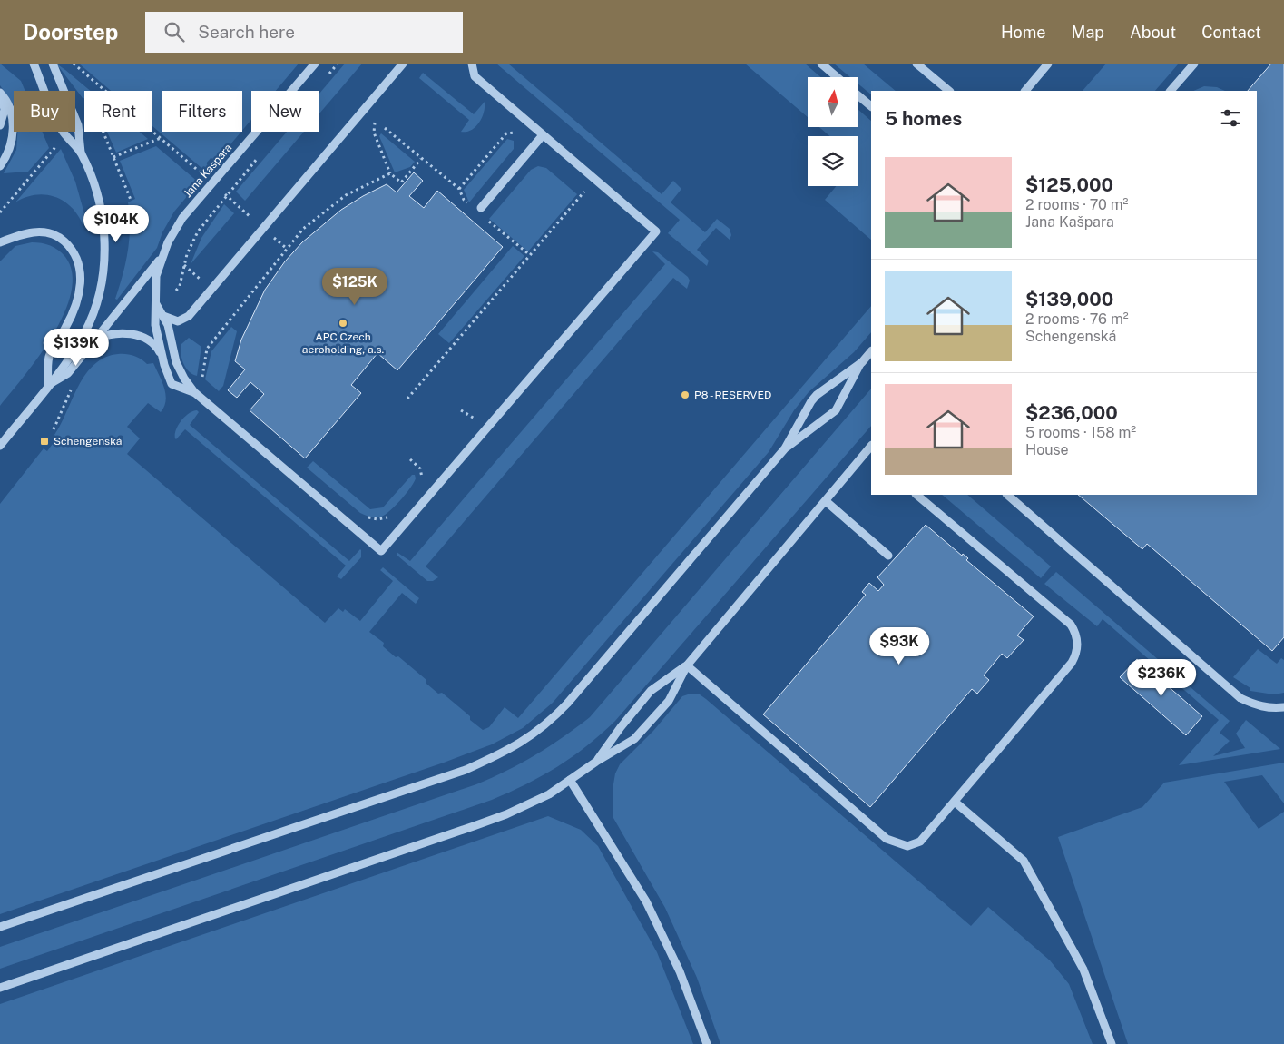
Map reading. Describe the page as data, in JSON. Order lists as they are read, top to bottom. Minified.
{"streets":{"street":["Jana Kašpara"]},"places":{"other":["APC Czech aeroholding, a.s.","P8 - RESERVED"],"transit":["Schengenská"]},"north":"top","page":{"header":"Doorstep","search":"Search here","nav":["Home","Map","About","Contact"],"chip":["Buy","Rent","Filters","New"],"heading":"5 homes","list":[{"name":"$125,000","note":"2 rooms · 70 m² · Jana Kašpara"},{"name":"$139,000","note":"2 rooms · 76 m² · Schengenská"},{"name":"$236,000","note":"5 rooms · 158 m² · House"}],"price":["$104K","$125K","$139K","$93K","$236K"]}}
